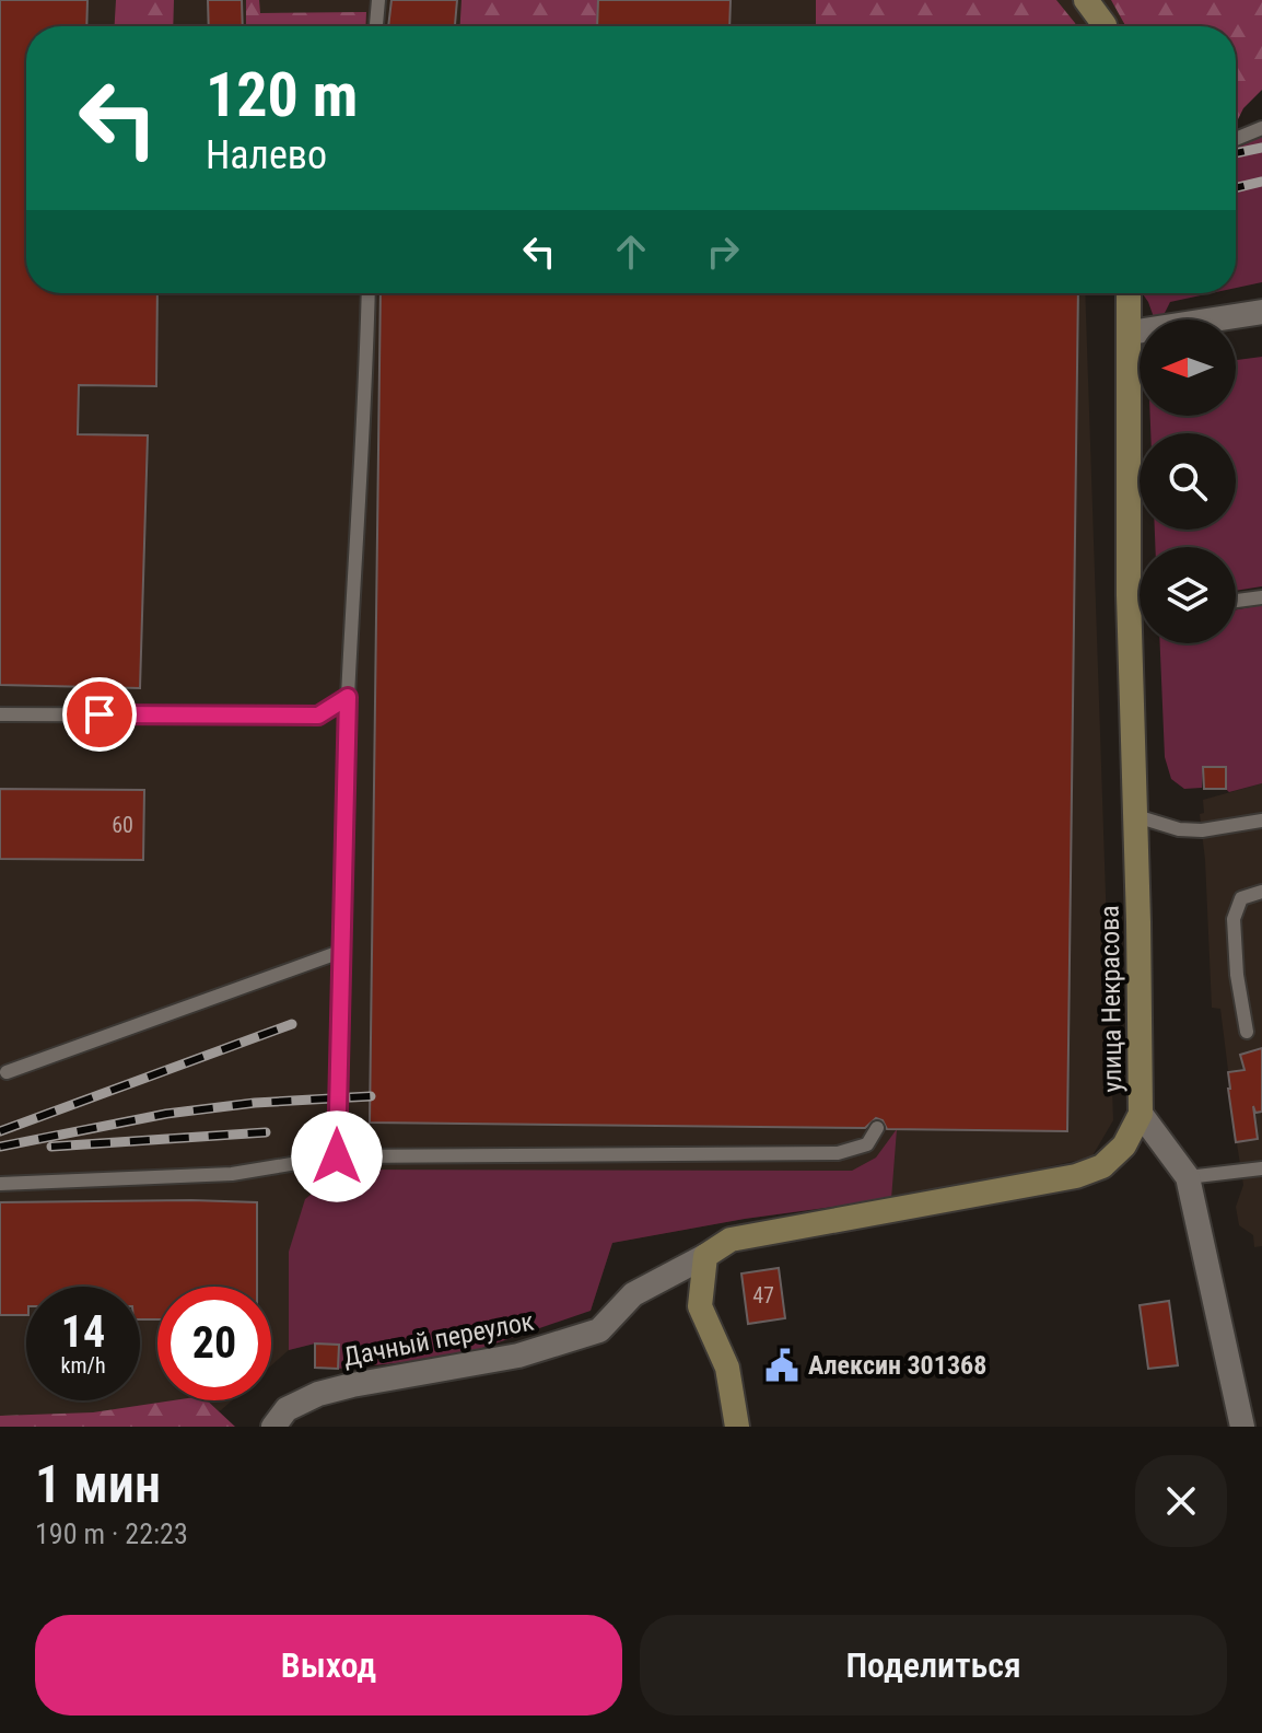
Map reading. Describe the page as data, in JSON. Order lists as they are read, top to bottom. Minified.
{"streets":{"main road":["улица Некрасова"],"street":["Дачный переулок"]},"crossings":[["улица Некрасова","Дачный переулок"]],"places":{"public building":["Алексин 301368"]},"house_numbers":["60","47"],"north":"left","page":{"turn":["120 m","Налево"],"speed":"14 km/h","limit":"20","heading":["1 мин","190 m · 22:23"],"buttons":["Выход","Поделиться"]}}
